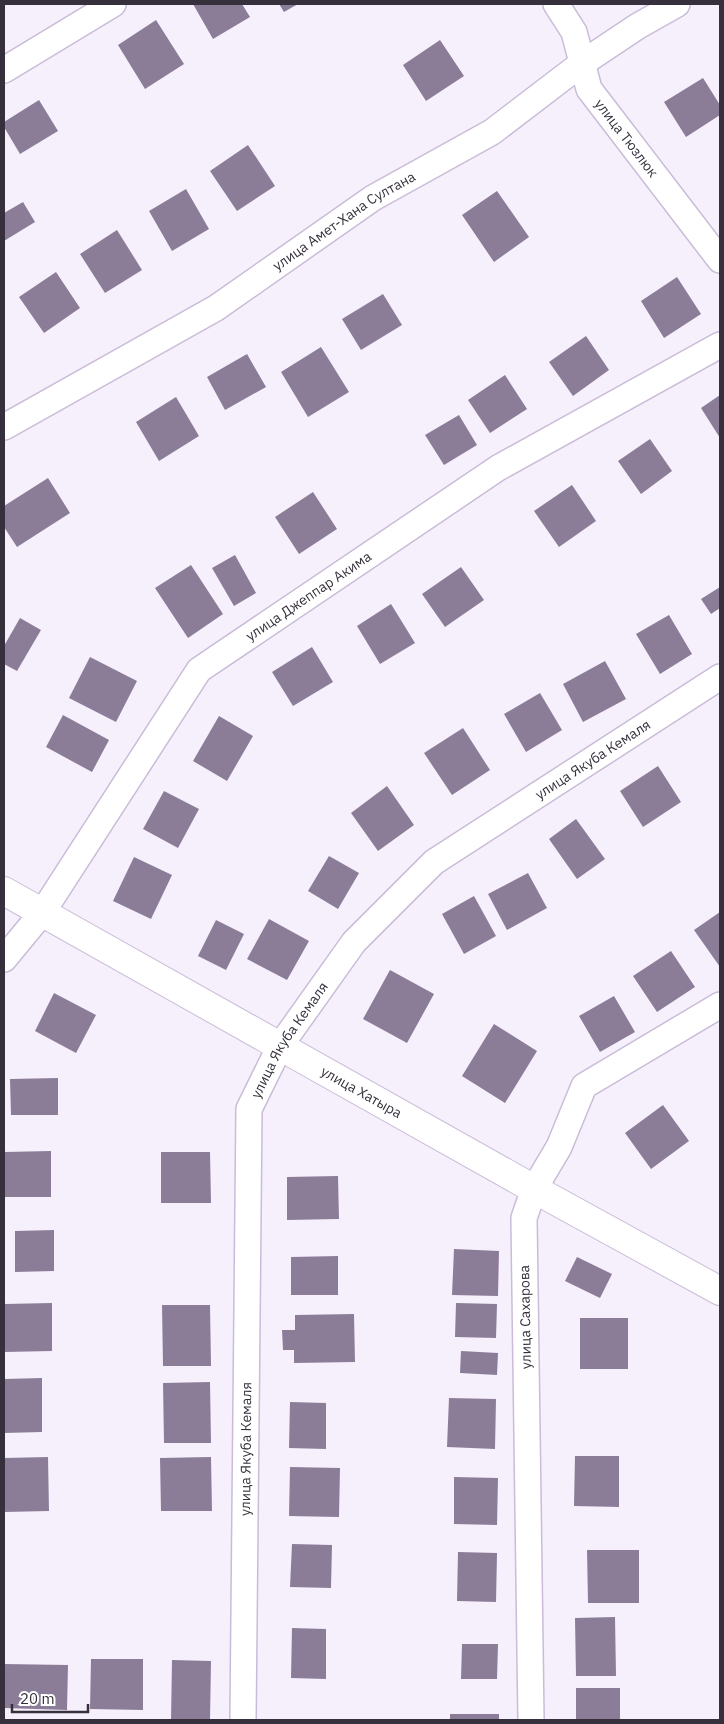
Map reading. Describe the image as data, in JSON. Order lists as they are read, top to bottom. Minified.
{"streets":{"street":["улица Тюзлюк","улица Амет-Хана Султана","улица Джеппар Акима","улица Якуба Кемаля","улица Хатыра","улица Сахарова"]},"crossings":[["улица Тюзлюк","улица Амет-Хана Султана"],["улица Джеппар Акима","улица Хатыра"],["улица Якуба Кемаля","улица Хатыра"],["улица Хатыра","улица Сахарова"]],"scale_bar":"20 m"}
